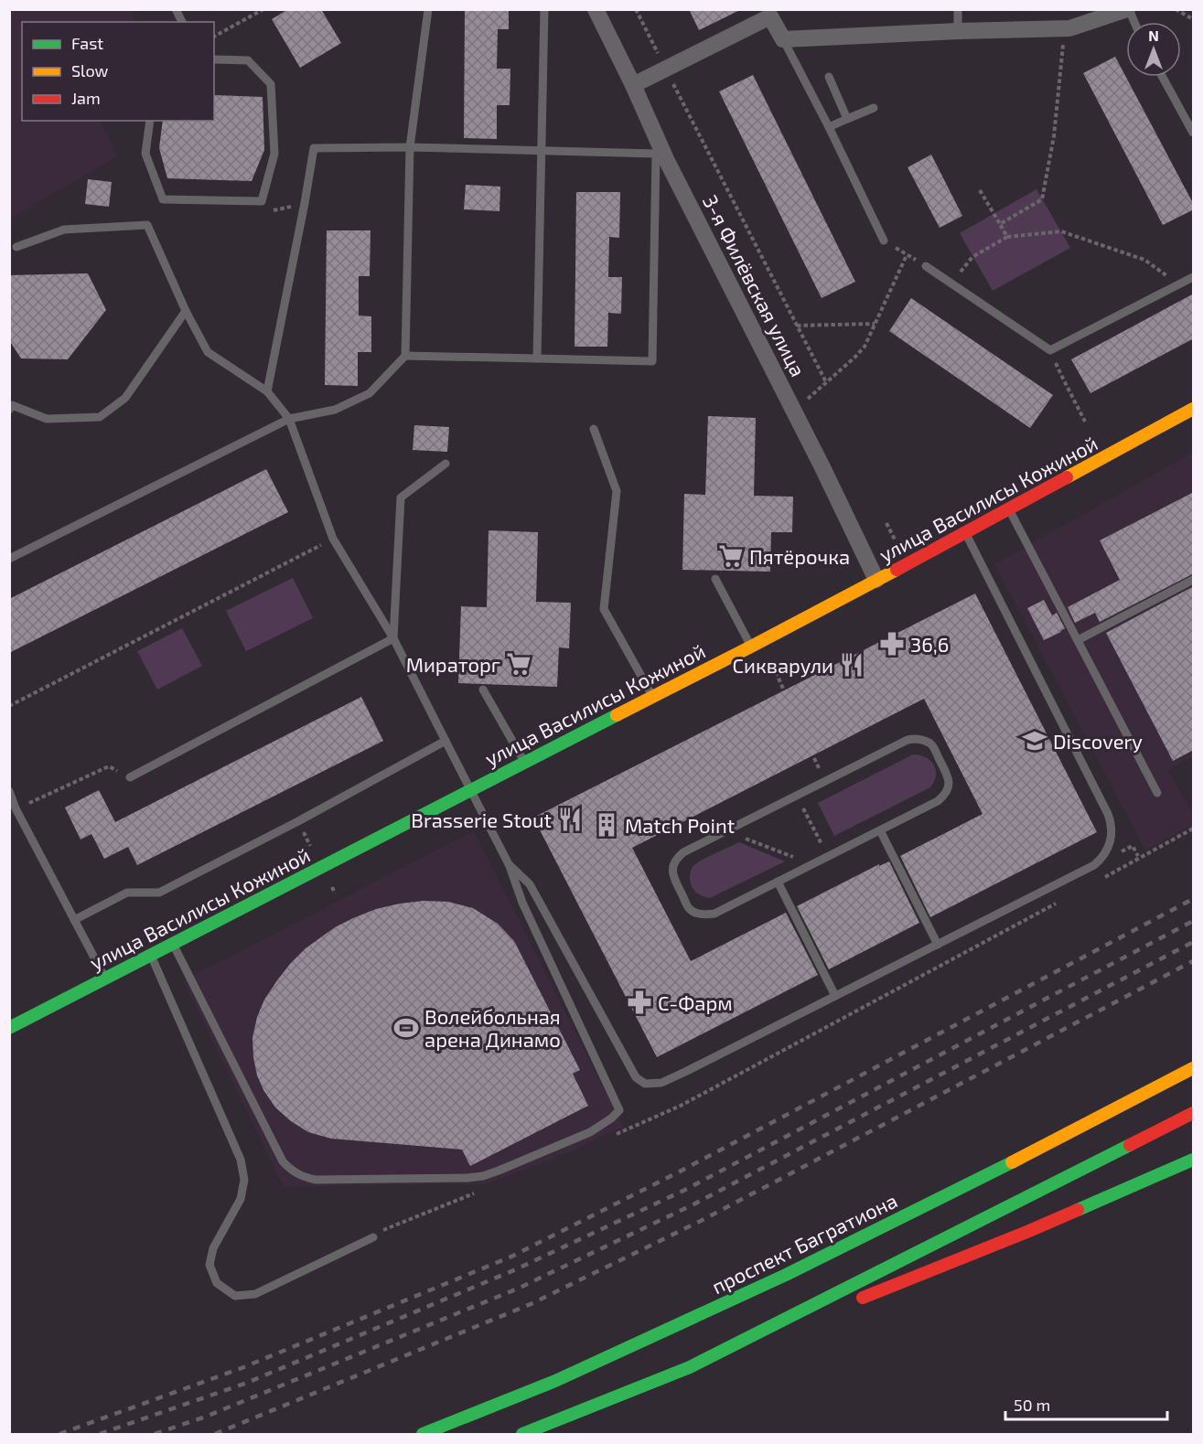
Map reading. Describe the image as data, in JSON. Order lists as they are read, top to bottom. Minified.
{"streets":{"main road":["улица Василисы Кожиной","проспект Багратиона"],"street":["3-я Филёвская улица"]},"crossings":[["3-я Филёвская улица","улица Василисы Кожиной"]],"places":{"supermarket":["Пятёрочка","Мираторг"],"pharmacy":["36,6","C-Фарм"],"restaurant":["Сикварули","Brasserie Stout"],"school or university":["Discovery"],"building":["Match Point"],"sports":["Волейбольная арена Динамо"]},"legend":["Fast","Slow","Jam"],"scale_bar":"50 m","north":"top"}
